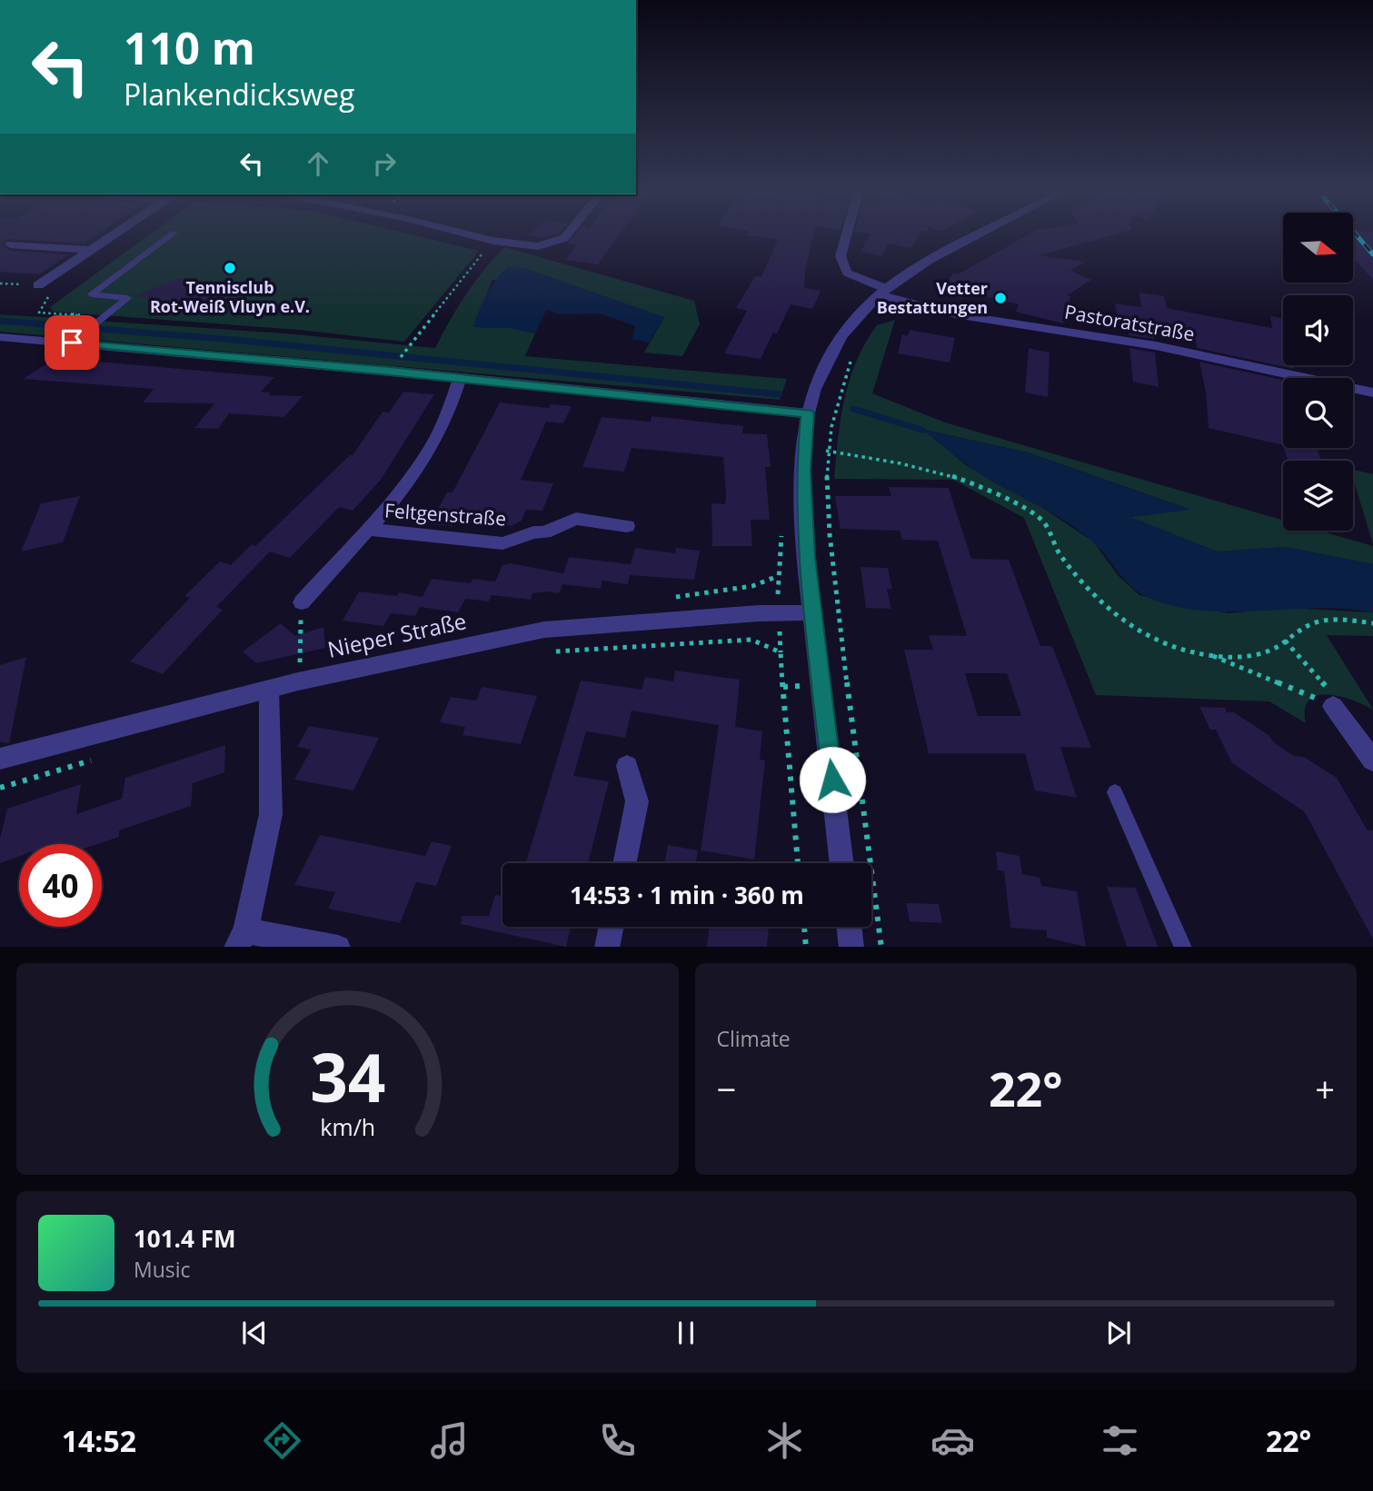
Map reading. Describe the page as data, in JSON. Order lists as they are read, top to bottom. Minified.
{"streets":{"street":["Pastoratstraße","Feltgenstraße","Nieper Straße"]},"places":["Tennisclub Rot-Weiß Vluyn e.V.","Vetter Bestattungen"],"north":"right","page":{"turn":["110 m","Plankendicksweg"],"limit":"40","trip":"14:53 · 1 min · 360 m","tile":"Climate","heat":["−","22°","+"],"song":["101.4 FM","Music"],"tabs":["14:52","22°"],"gauge":["34","km/h"]}}
